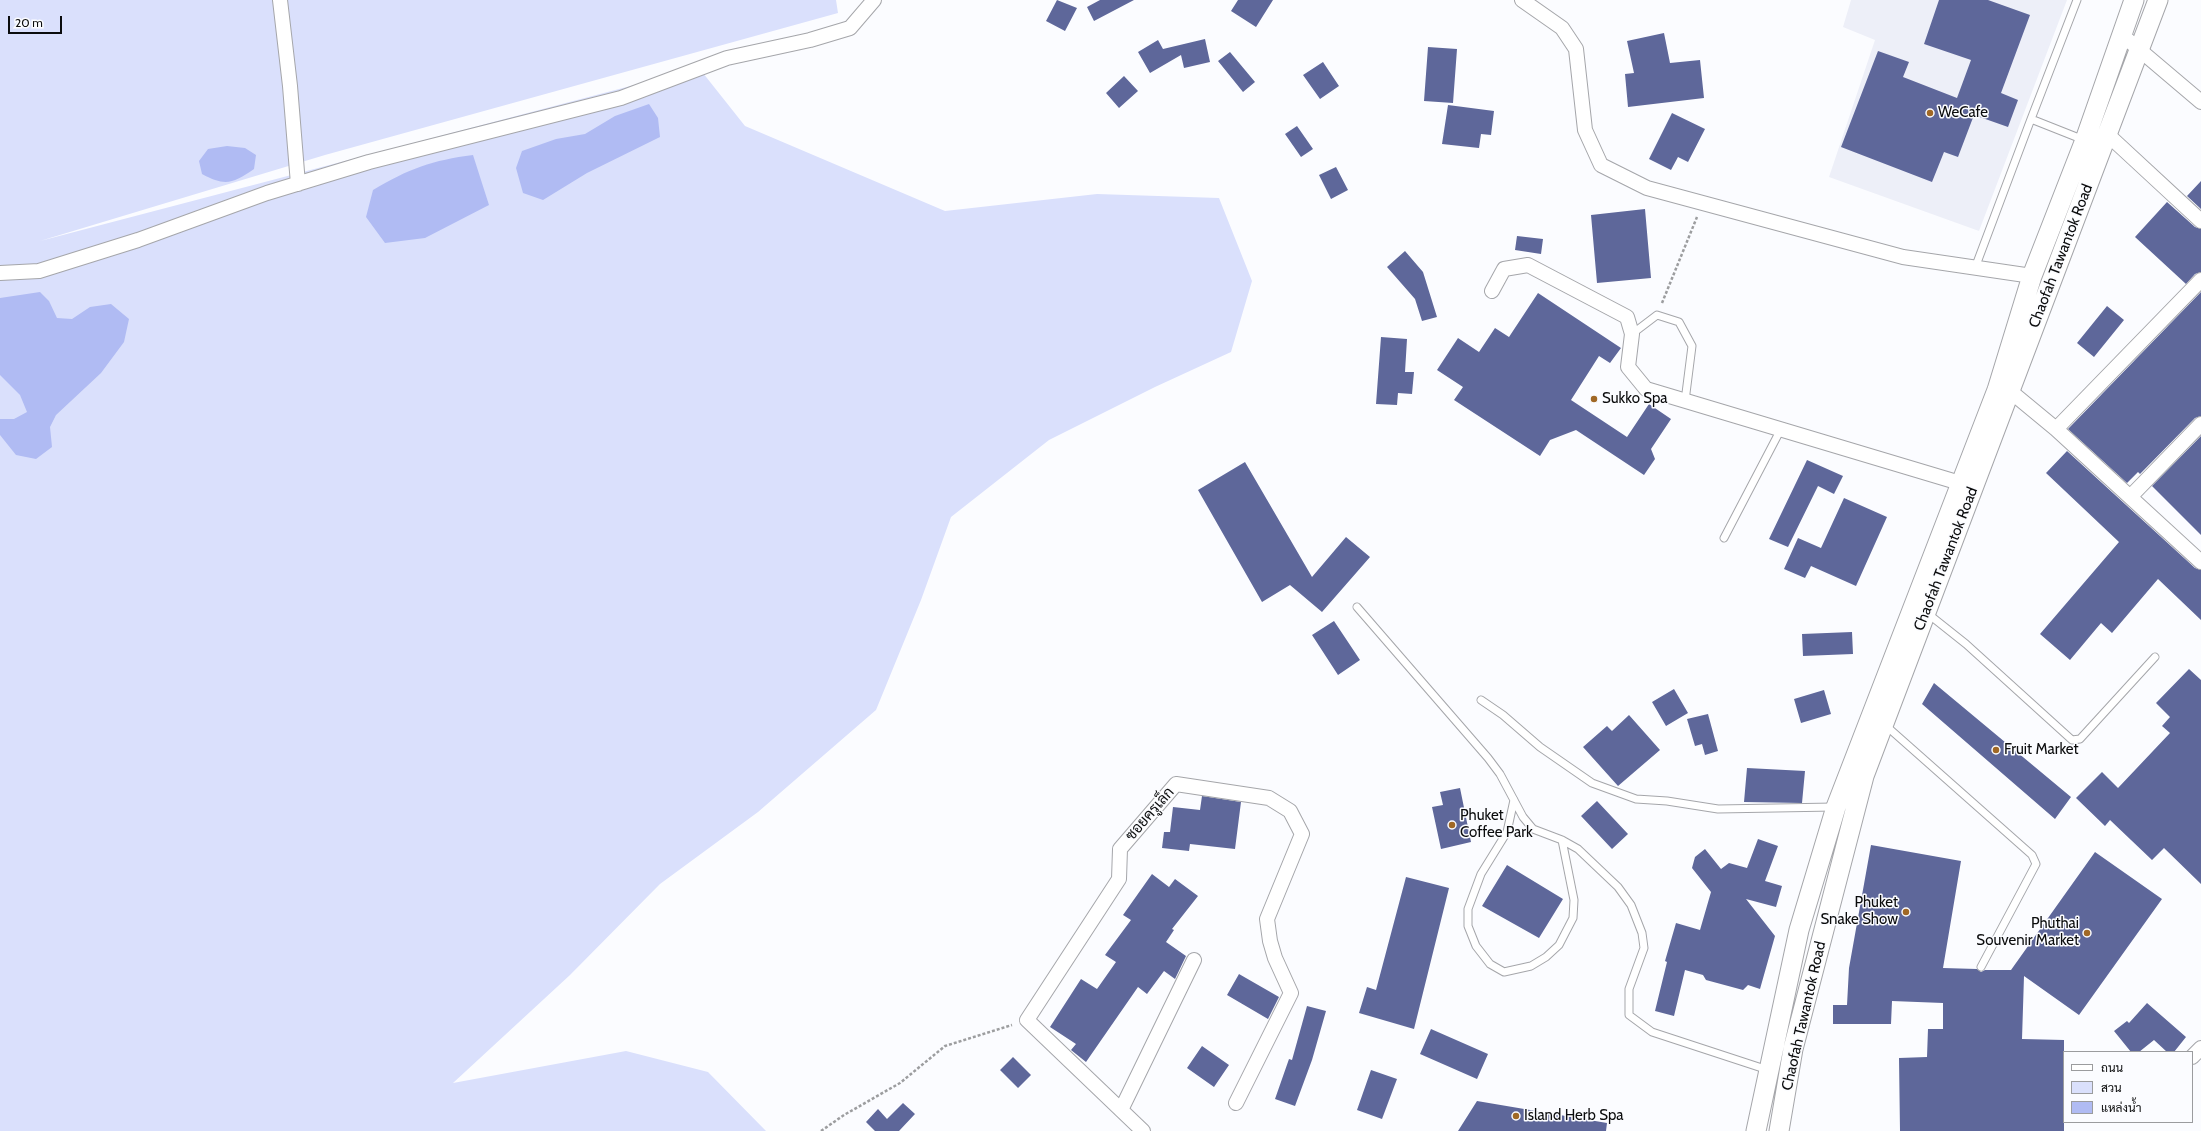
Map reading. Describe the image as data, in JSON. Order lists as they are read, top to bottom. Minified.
{"streets":{"main road":["Chaofah Tawantok Road"],"street":["ซอยครูเล็ก"]},"places":["WeCafe","Sukko Spa","Fruit Market","Phuket Coffee Park","Phuket Snake Show","Phuthai Souvenir Market","Island Herb Spa"],"legend":["ถนน","สวน","แหล่งน้ำ"],"scale_bar":"20 m"}
